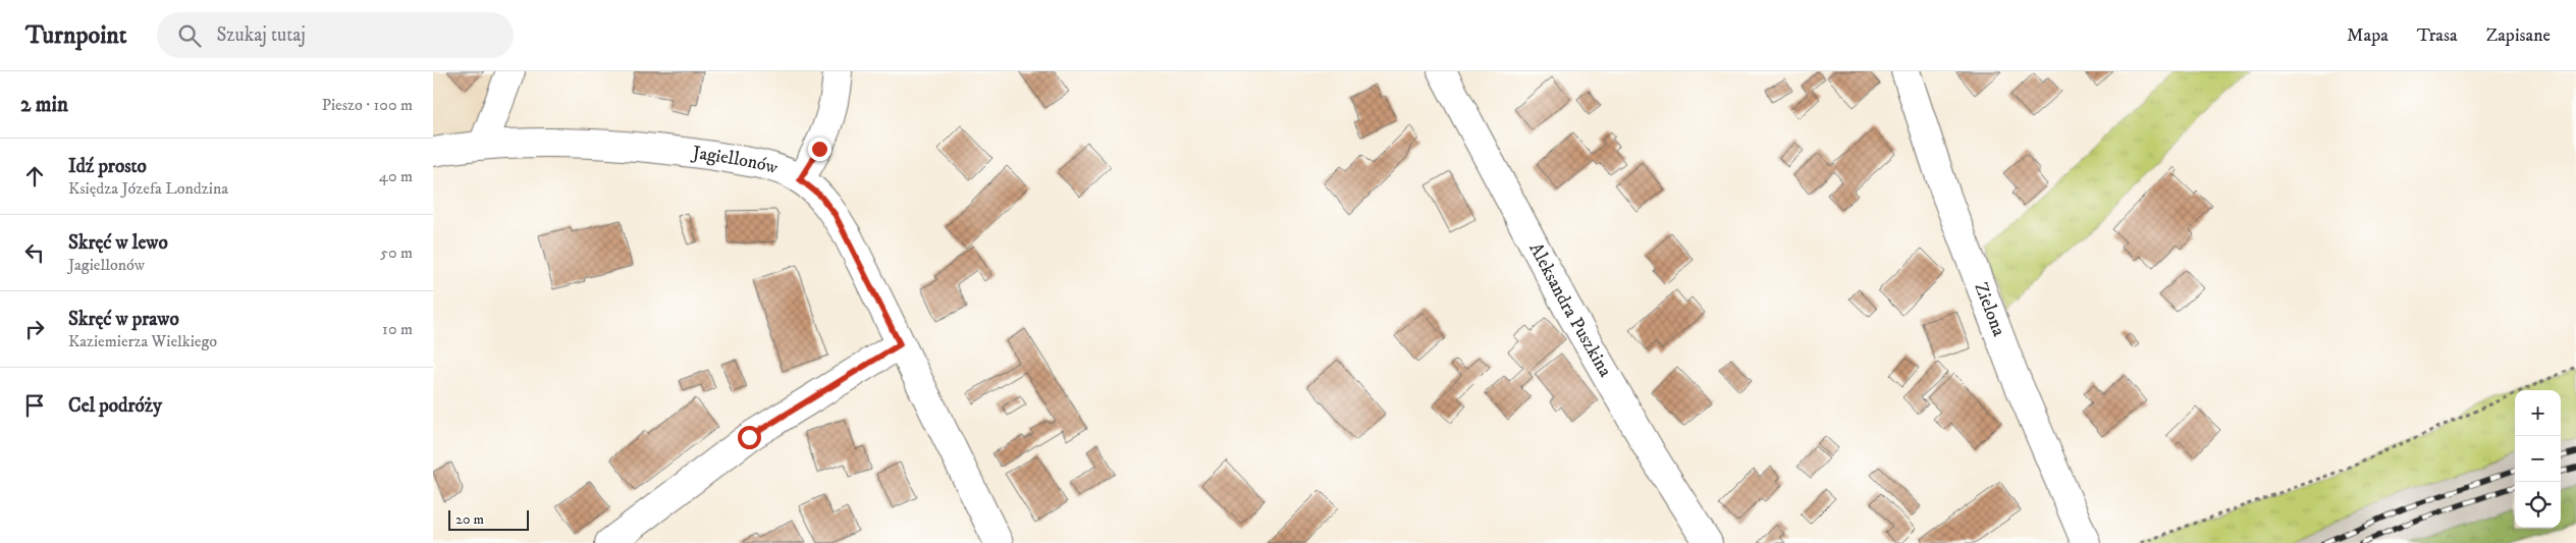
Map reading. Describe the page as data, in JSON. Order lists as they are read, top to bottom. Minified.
{"streets":{"street":["Jagiellonów","Aleksandra Puszkina","Zielona"]},"scale_bar":"20 m","page":{"header":"Turnpoint","search":"Szukaj tutaj","nav":["Mapa","Trasa","Zapisane"],"heading":["2 min","Pieszo · 100 m"],"list":[["Idź prosto","Księdza Józefa Londzina","40 m"],["Skręć w lewo","Jagiellonów","50 m"],["Skręć w prawo","Kaziemierza Wielkiego","10 m"],"Cel podróży"],"map_buttons":["+","−"],"scale":"20 m"}}
